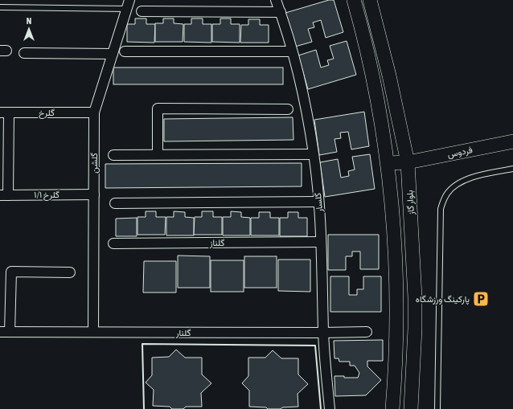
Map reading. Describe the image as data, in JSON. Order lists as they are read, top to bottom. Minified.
{"streets":{"main road":["فردوس","بلوار گاز"],"street":["گلرخ","گلشن","گلرخ ۱/۱","گلسار","گلناز","گلنار"]},"crossings":[["گلرخ","گلشن"],["فردوس","بلوار گاز"],["گلشن","گلرخ ۱/۱"],["گلشن","گلنار"],["گلسار","گلناز"],["گلسار","گلنار"]],"places":{"parking":["پارکینگ ورزشگاه"]},"north":"top"}
